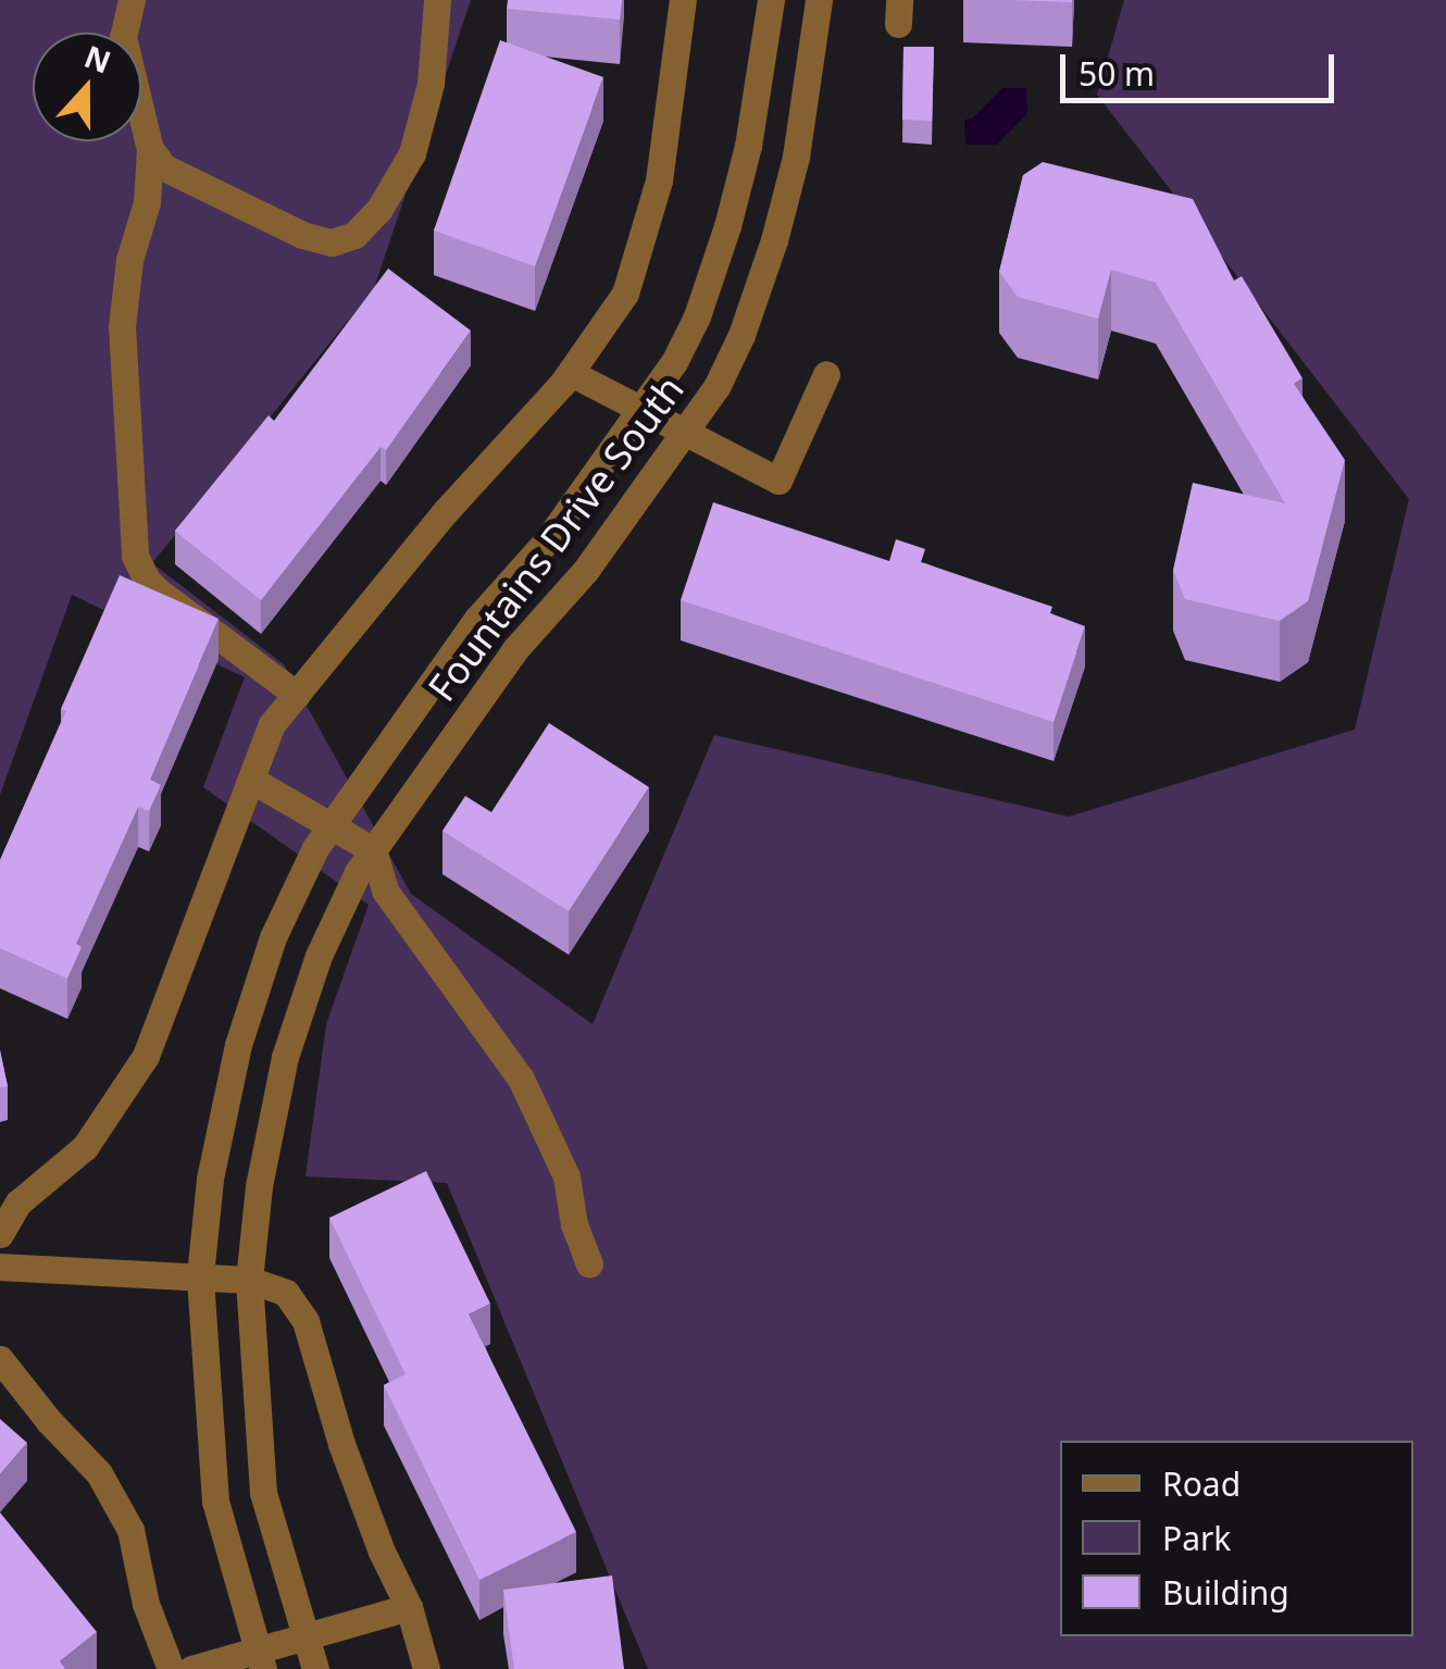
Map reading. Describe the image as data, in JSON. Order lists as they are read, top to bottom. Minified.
{"streets":{"street":["Fountains Drive South"]},"legend":["Road","Park","Building"],"scale_bar":"50 m","north":"top"}
